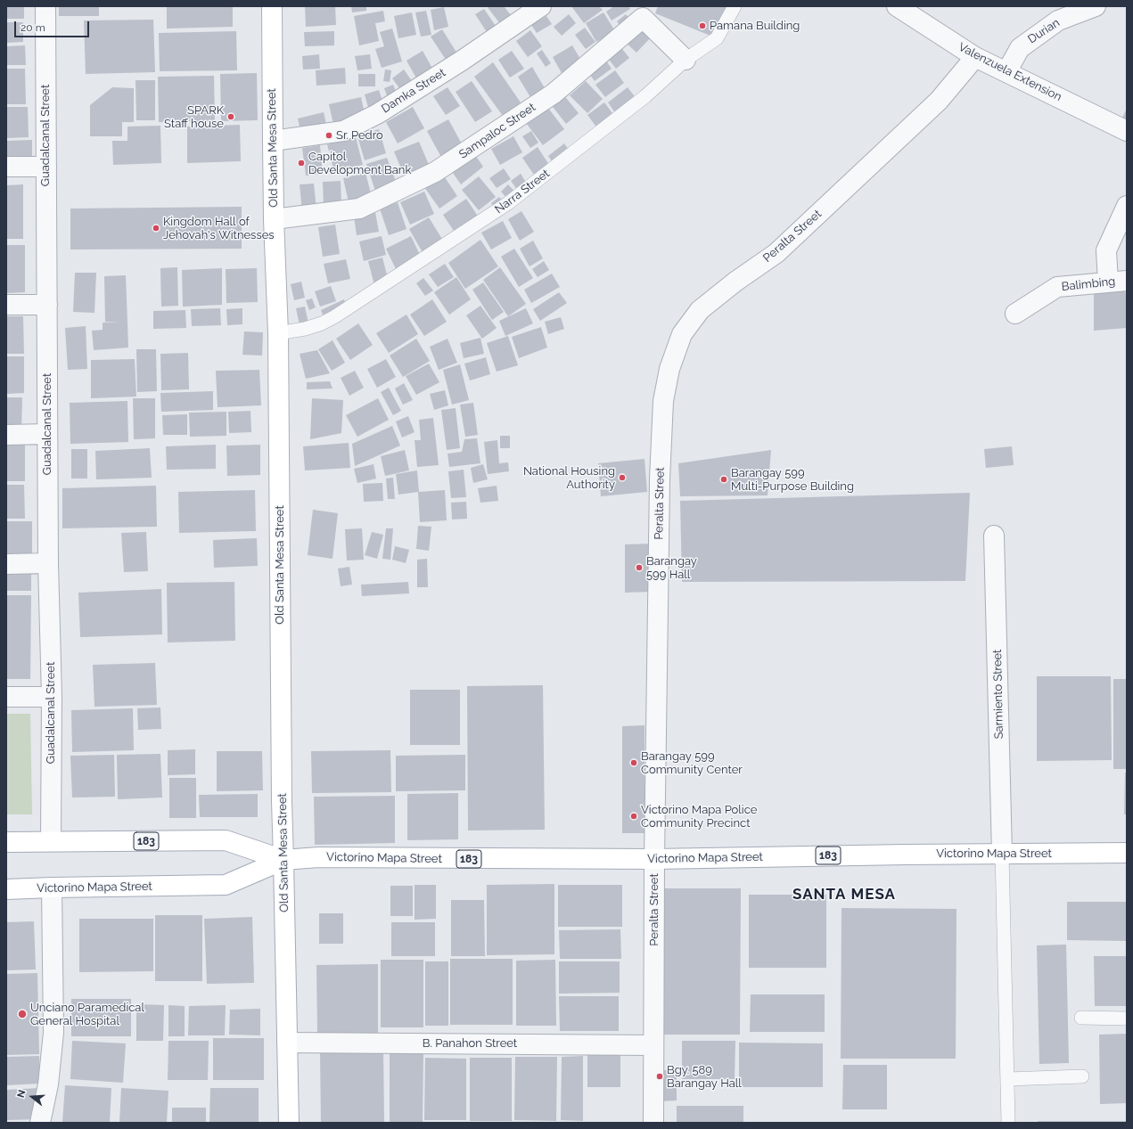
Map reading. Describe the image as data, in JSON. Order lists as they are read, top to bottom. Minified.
{"streets":{"main road":["Old Santa Mesa Street","183","Victorino Mapa Street"],"street":["Durian","Valenzuela Extension","Damka Street","Sampaloc Street","Guadalcanal Street","Peralta Street","Balimbing","Sarmiento Street","B. Panahon Street"],"lane":["Narra Street"]},"crossings":[["Durian","Valenzuela Extension"],["Valenzuela Extension","Peralta Street"],["Damka Street","Old Santa Mesa Street"],["Sampaloc Street","Old Santa Mesa Street"],["Sampaloc Street","Narra Street"],["Guadalcanal Street","Victorino Mapa Street"],["Old Santa Mesa Street","Narra Street"],["Old Santa Mesa Street","Victorino Mapa Street"],["Old Santa Mesa Street","B. Panahon Street"],["Peralta Street","Victorino Mapa Street"],["Peralta Street","B. Panahon Street"],["Sarmiento Street","Victorino Mapa Street"]],"districts":["SANTA MESA"],"places":["Pamana Building","SPARK Staff house","Sr. Pedro","Capitol Development Bank","Kingdom Hall of Jehovah's Witnesses","National Housing Authority","Barangay 599 Multi-Purpose Building","Barangay 599 Hall","Barangay 599 Community Center","Victorino Mapa Police Community Precinct","Unciano Paramedical General Hospital","Bgy. 589 Barangay Hall"],"scale_bar":"20 m","north":"left"}
